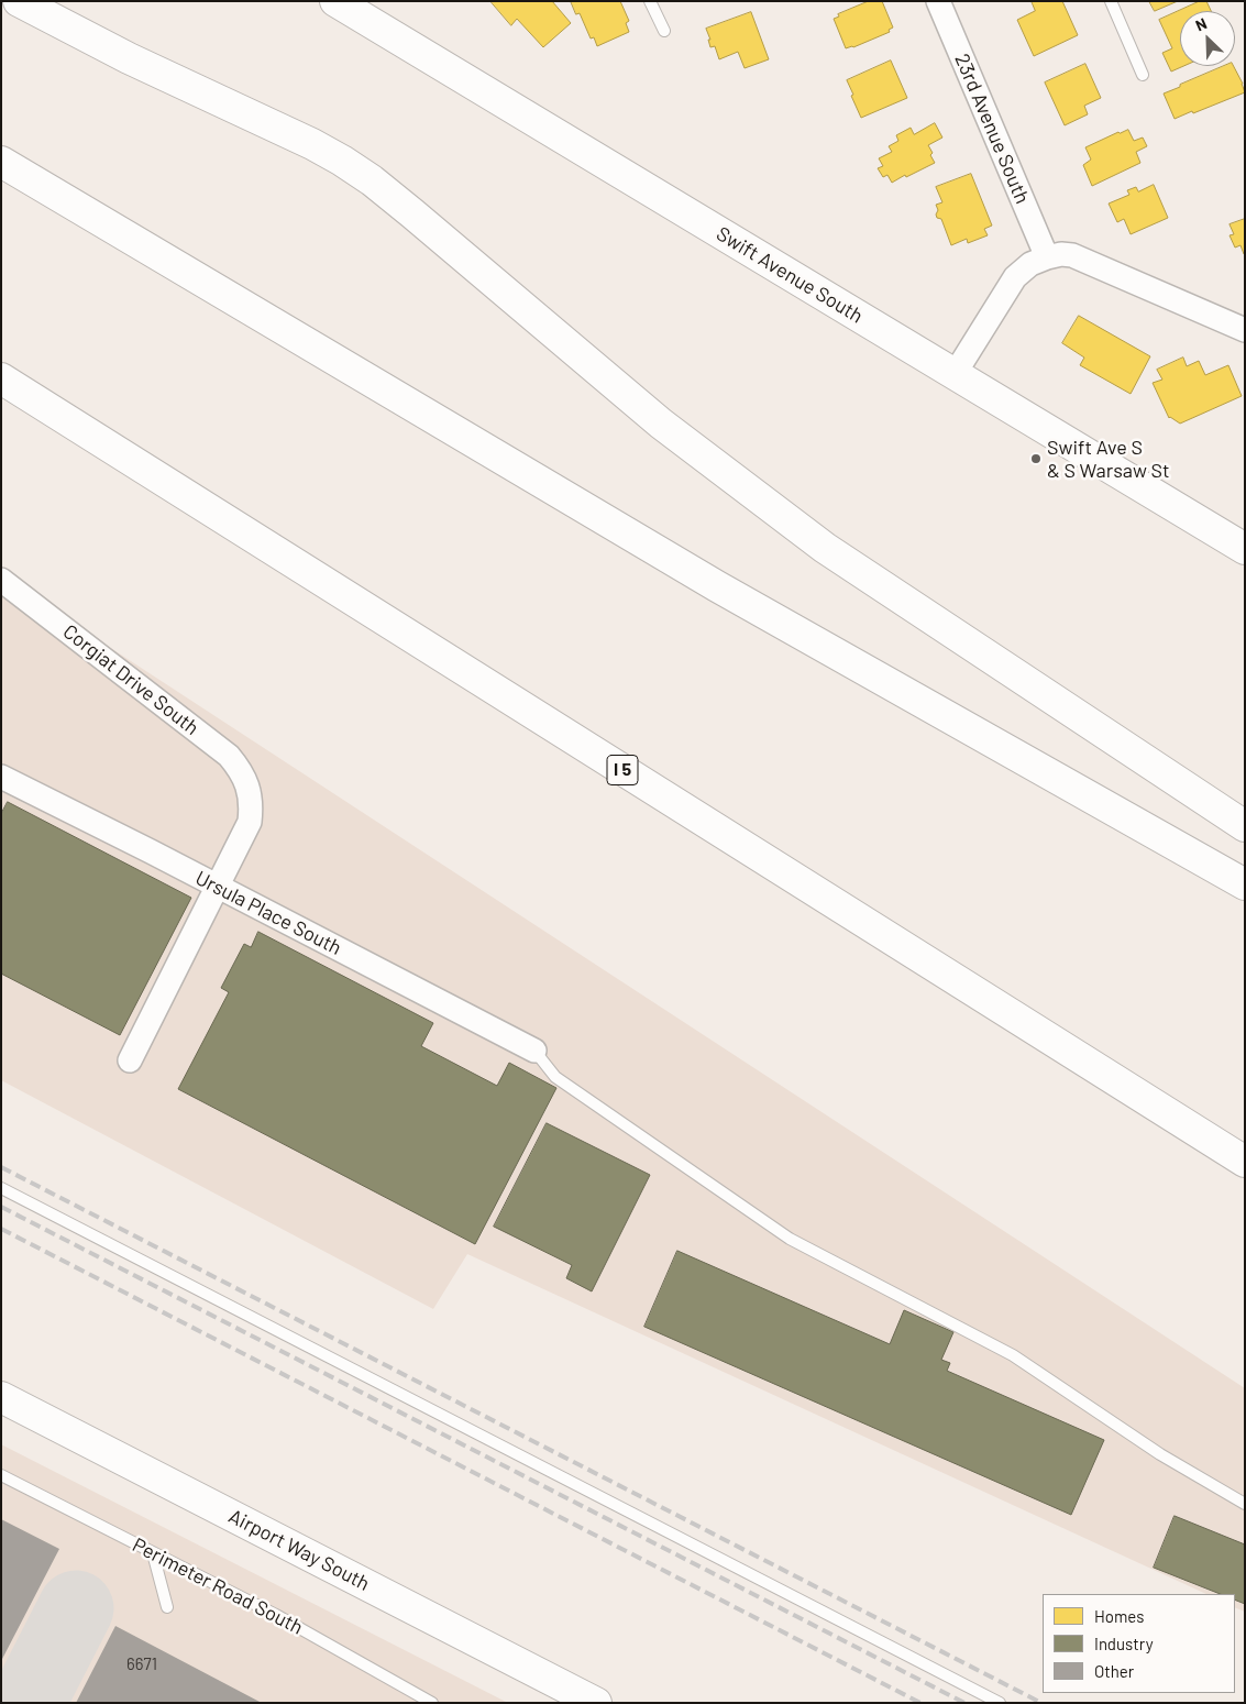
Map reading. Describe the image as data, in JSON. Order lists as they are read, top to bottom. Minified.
{"streets":{"main road":["Swift Avenue South","I 5","Airport Way South"],"street":["23rd Avenue South","Corgiat Drive South","Ursula Place South"],"lane":["Perimeter Road South"]},"crossings":[["Corgiat Drive South","Ursula Place South"]],"places":["Swift Ave S & S Warsaw St"],"house_numbers":["6671"],"legend":["Homes","Industry","Other"],"north":"top left"}
